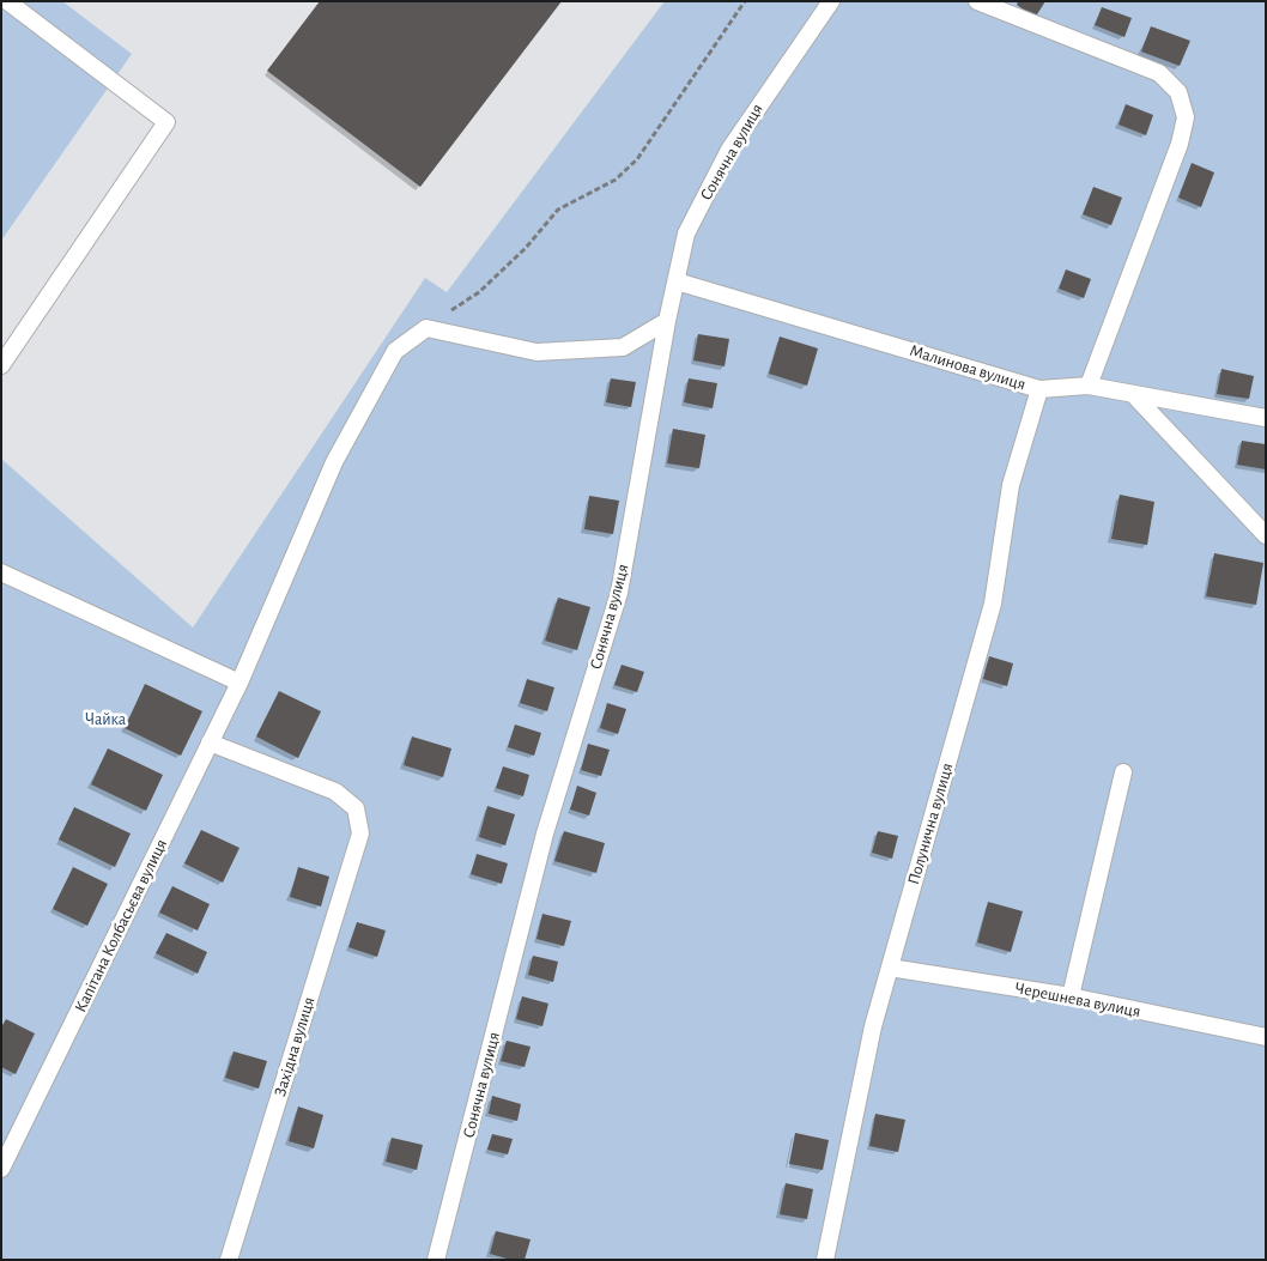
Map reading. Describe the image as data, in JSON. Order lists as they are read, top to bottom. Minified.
{"streets":{"lane":["Сонячна вулиця","Малинова вулиця","Полунична вулиця","Капітана Колбасьєва вулиця","Черешнева вулиця","Західна вулиця"]},"crossings":[["Сонячна вулиця","Малинова вулиця"],["Малинова вулиця","Полунична вулиця"],["Полунична вулиця","Черешнева вулиця"],["Капітана Колбасьєва вулиця","Західна вулиця"]],"parks":["Чайка"]}
